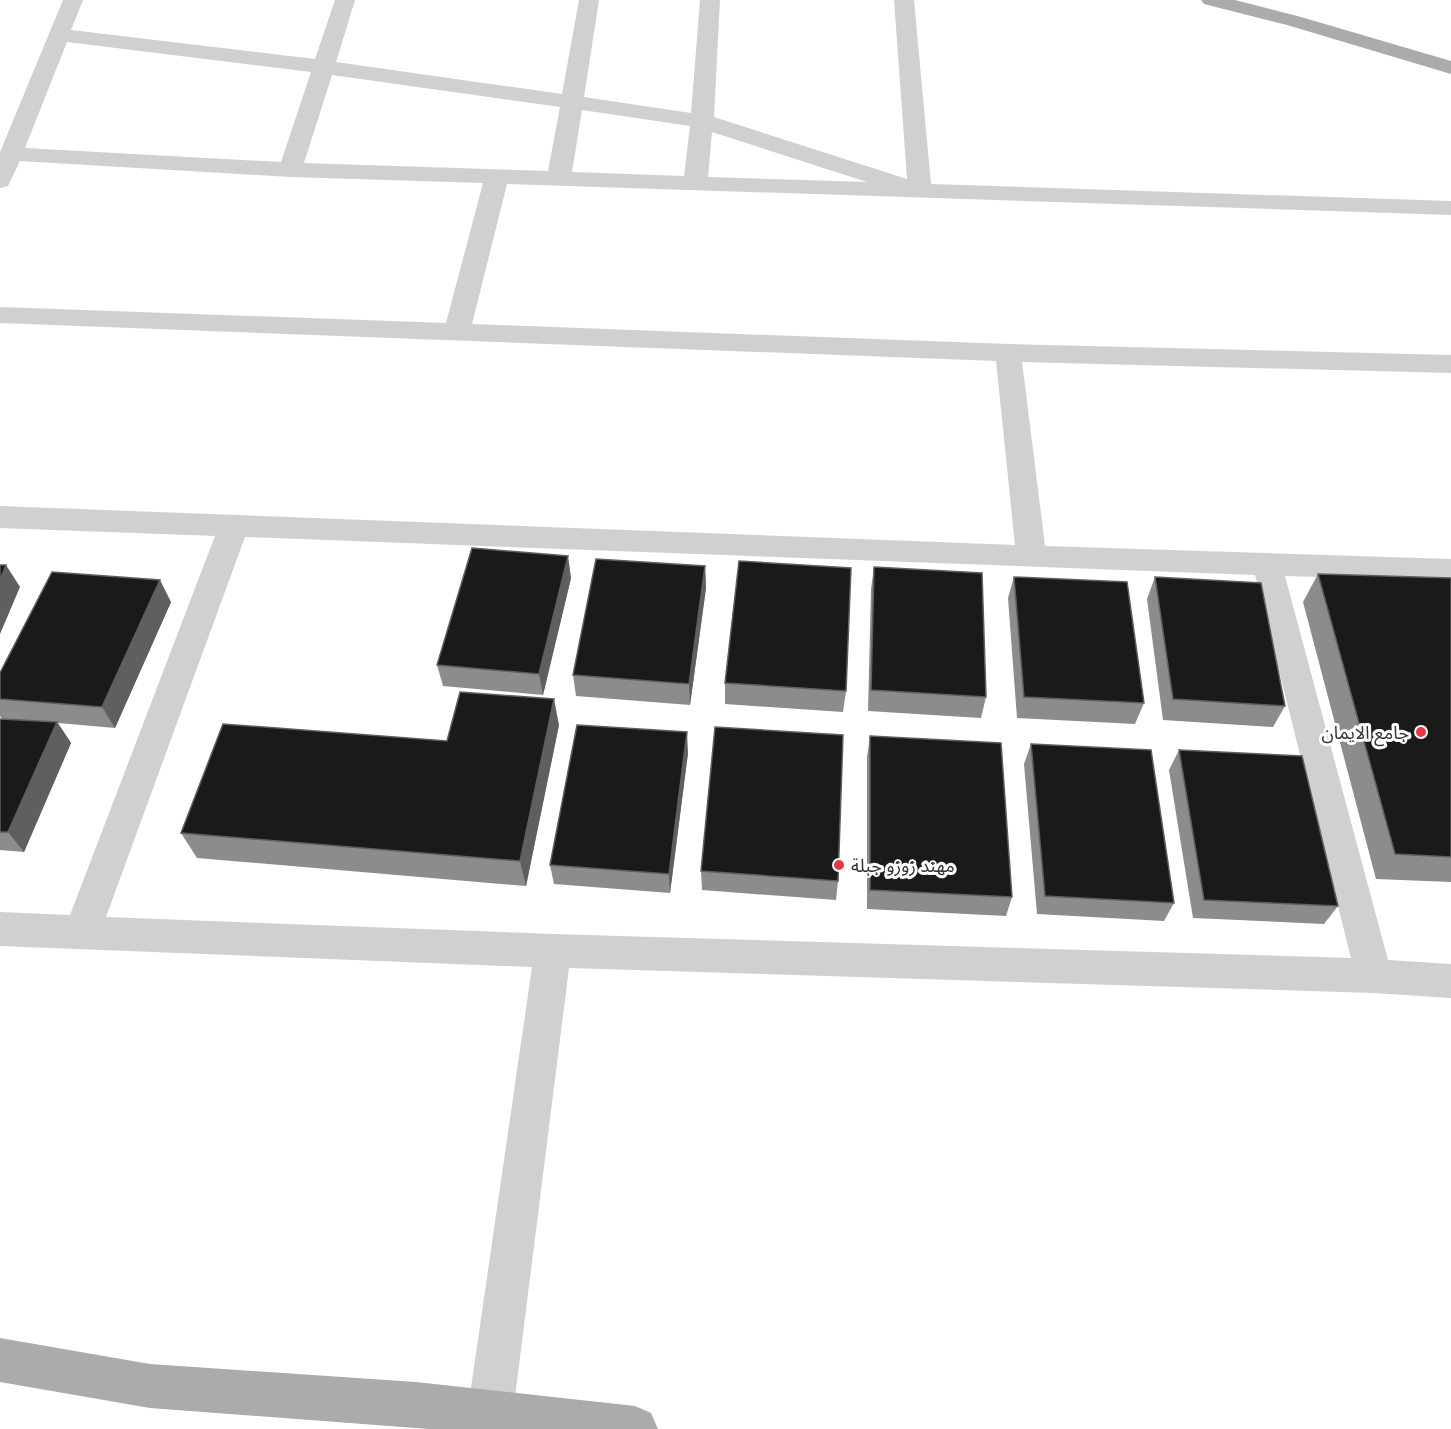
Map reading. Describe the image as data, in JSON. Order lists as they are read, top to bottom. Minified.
{"places":["جامع الايمان","مهند زوزو جبلة"]}
